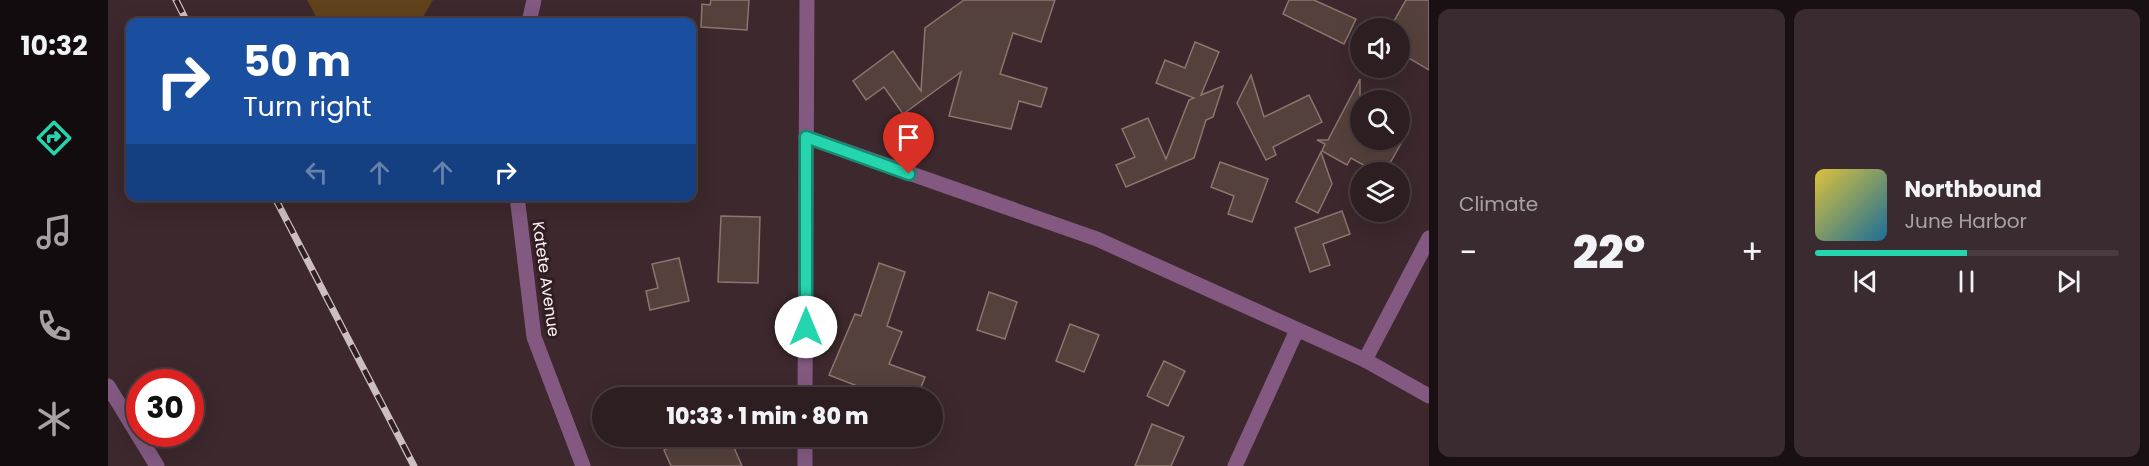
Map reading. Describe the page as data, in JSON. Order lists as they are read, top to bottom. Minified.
{"streets":{"street":["Katete Avenue"]},"page":{"tabs":"10:32","tile":"Climate","turn":["50 m","Turn right"],"song":["Northbound","June Harbor"],"heat":["−","22°","+"],"limit":"30","trip":"10:33 · 1 min · 80 m"}}
